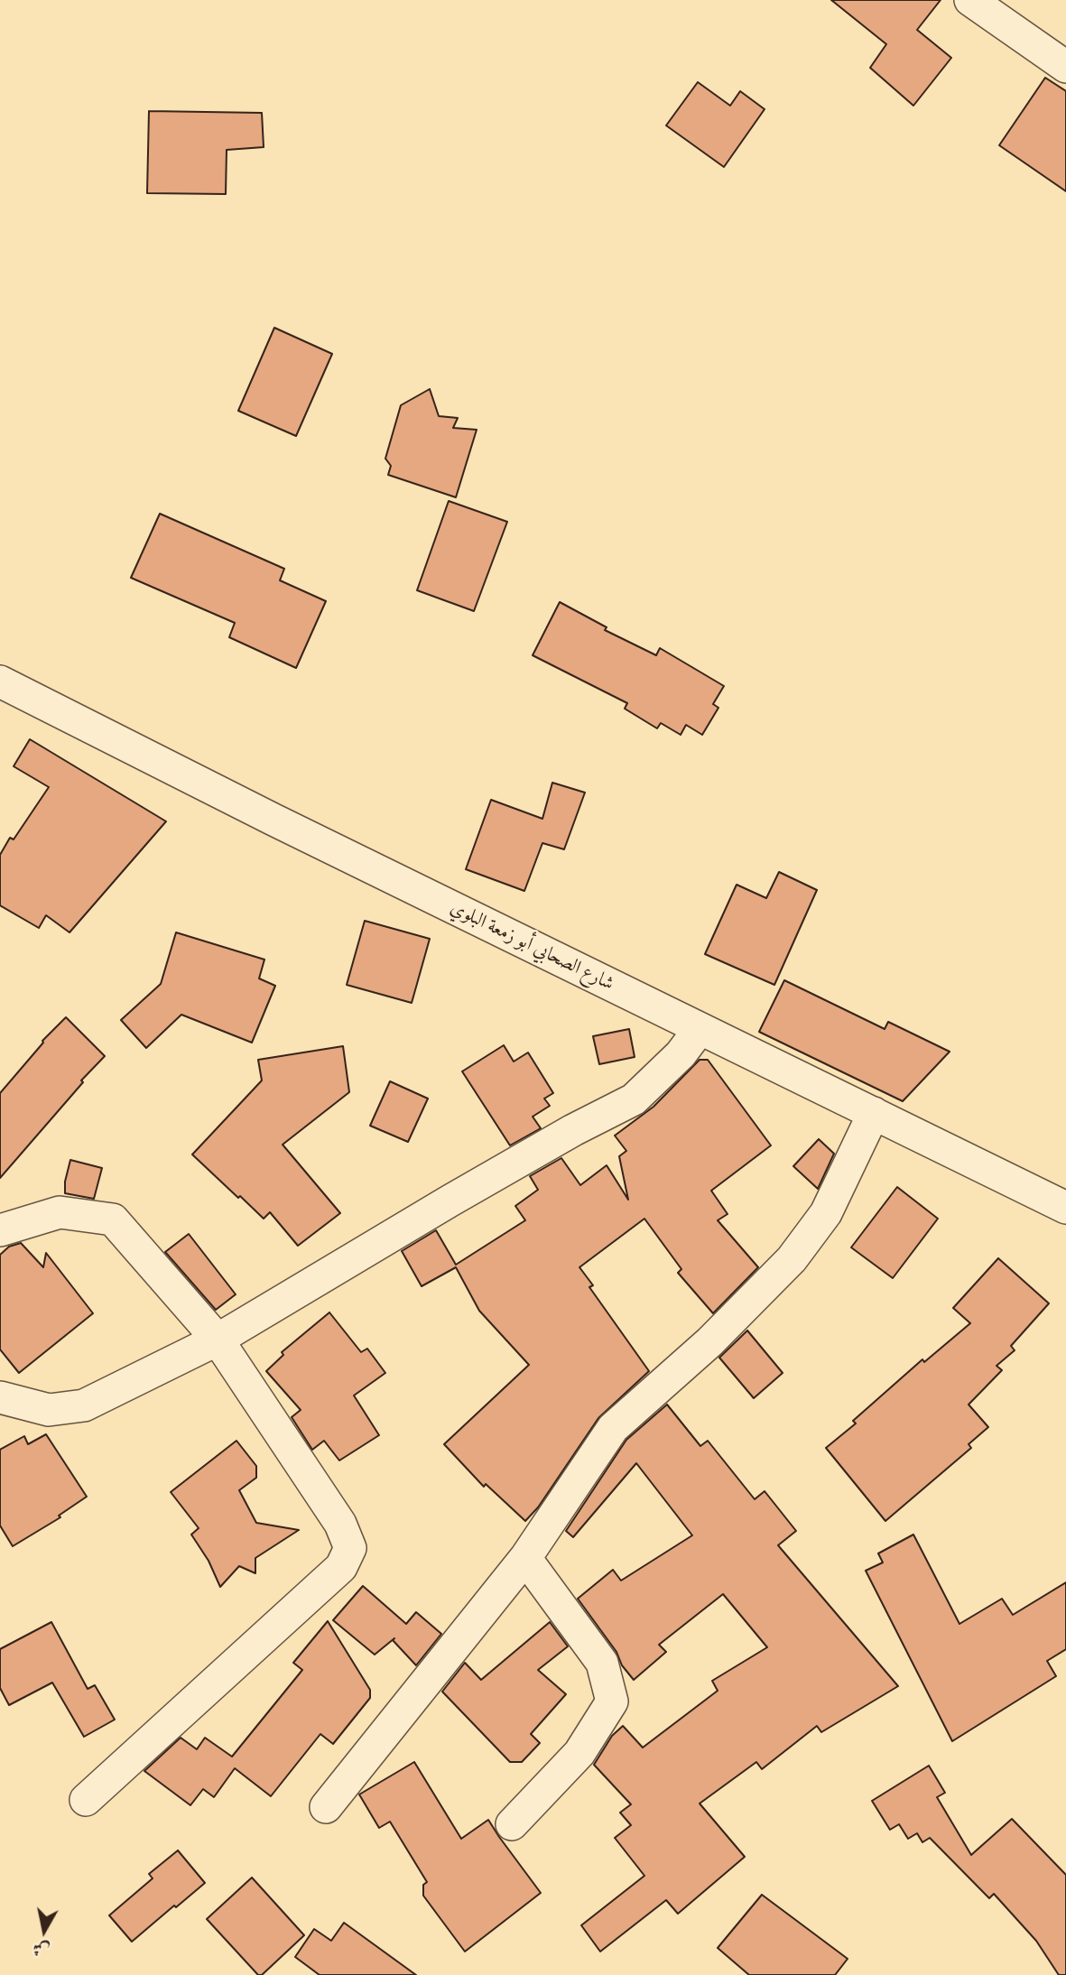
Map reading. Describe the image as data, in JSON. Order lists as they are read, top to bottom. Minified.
{"streets":{"street":["شارع الصحابي أبو زمعة البلوي"]},"north":"bottom"}
